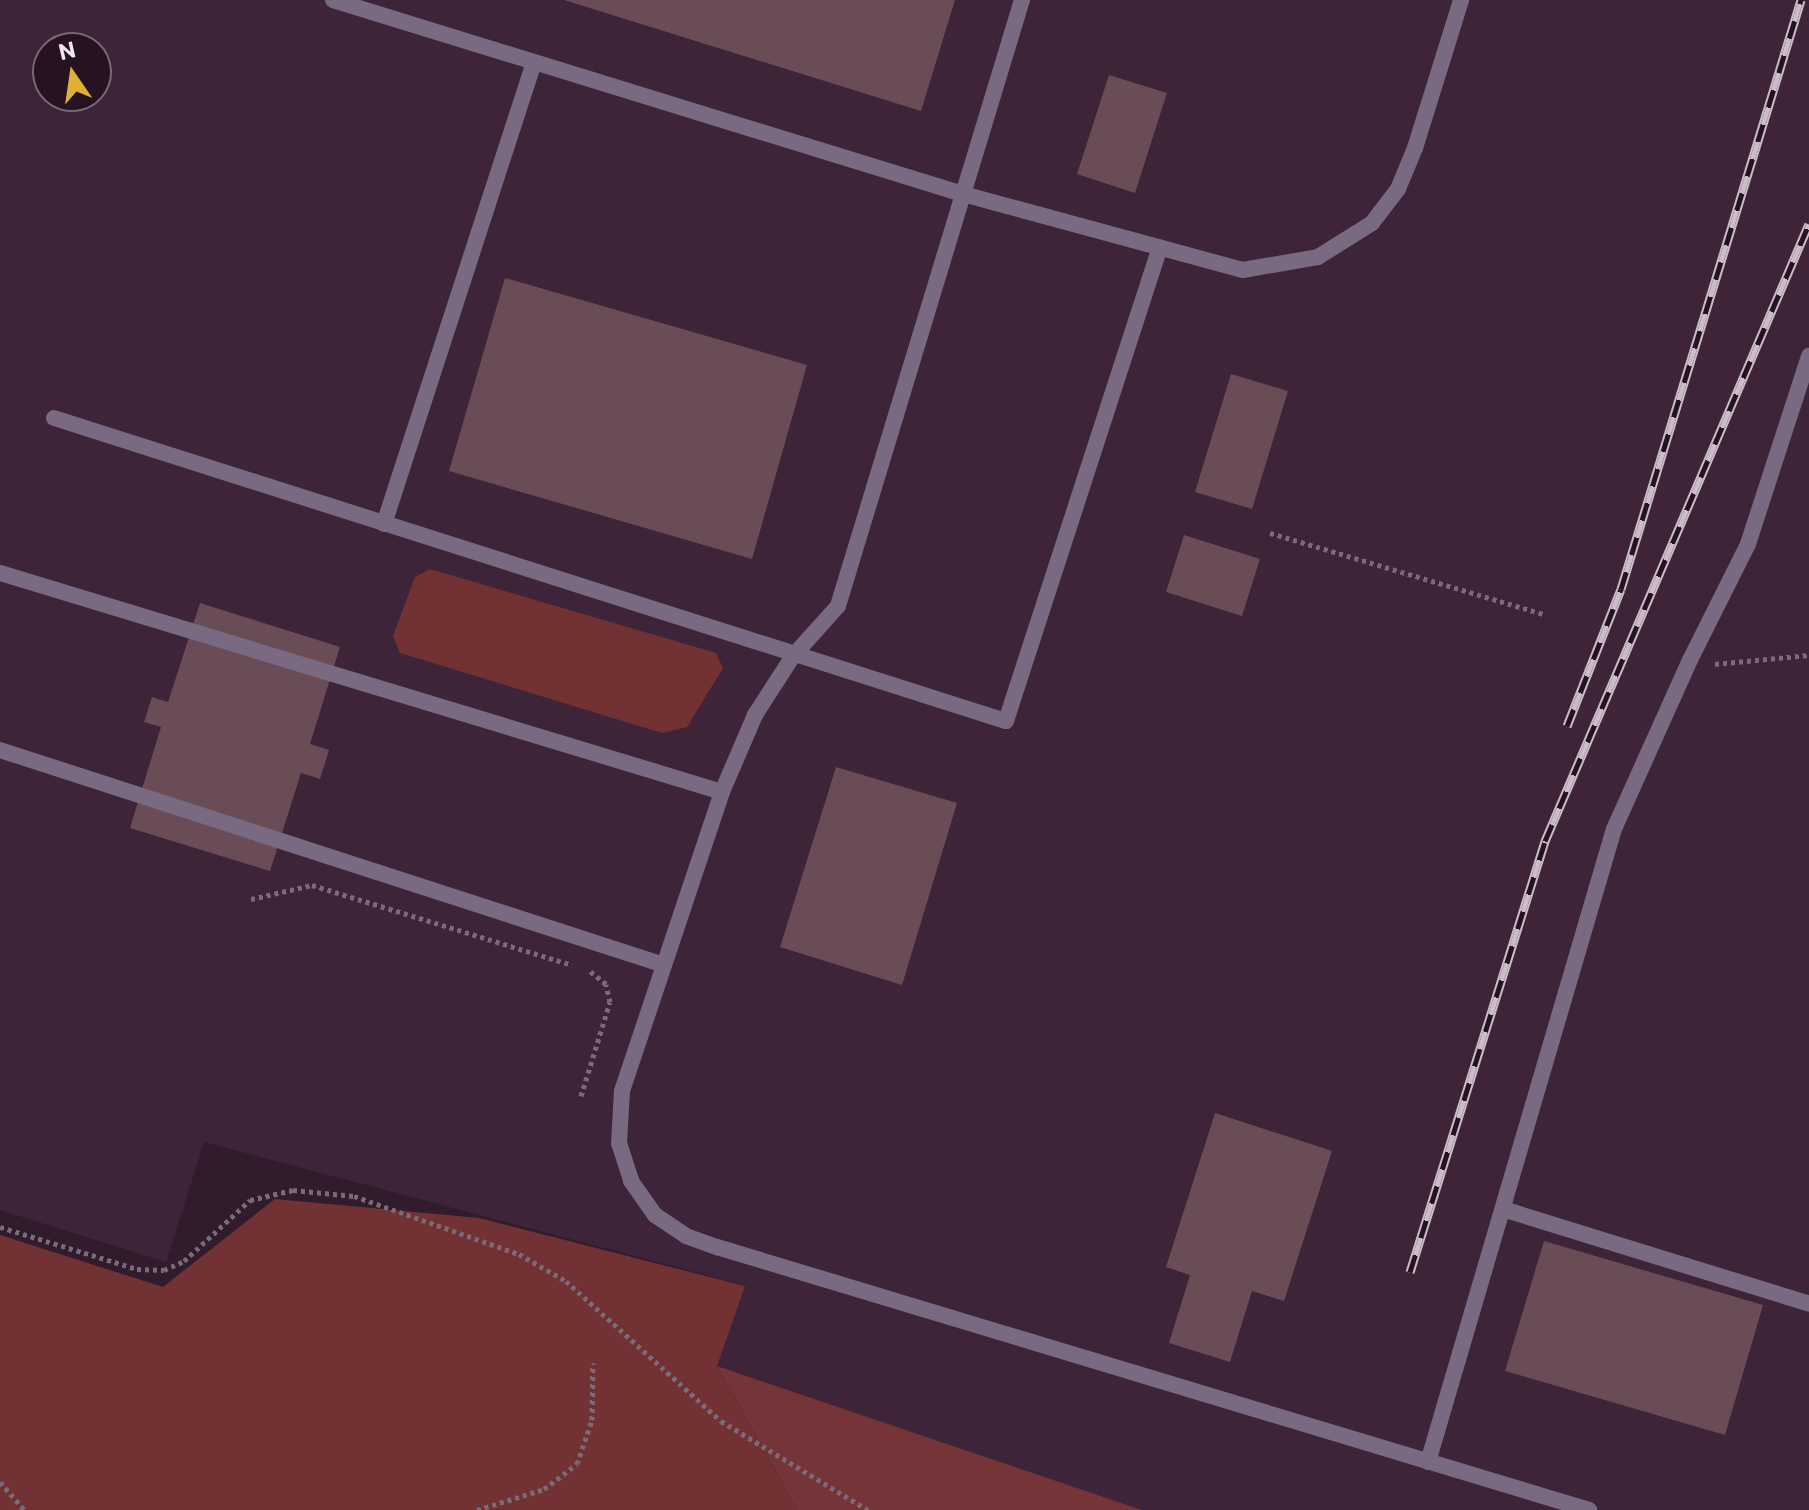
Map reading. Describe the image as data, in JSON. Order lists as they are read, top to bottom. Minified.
{"north":"top"}
